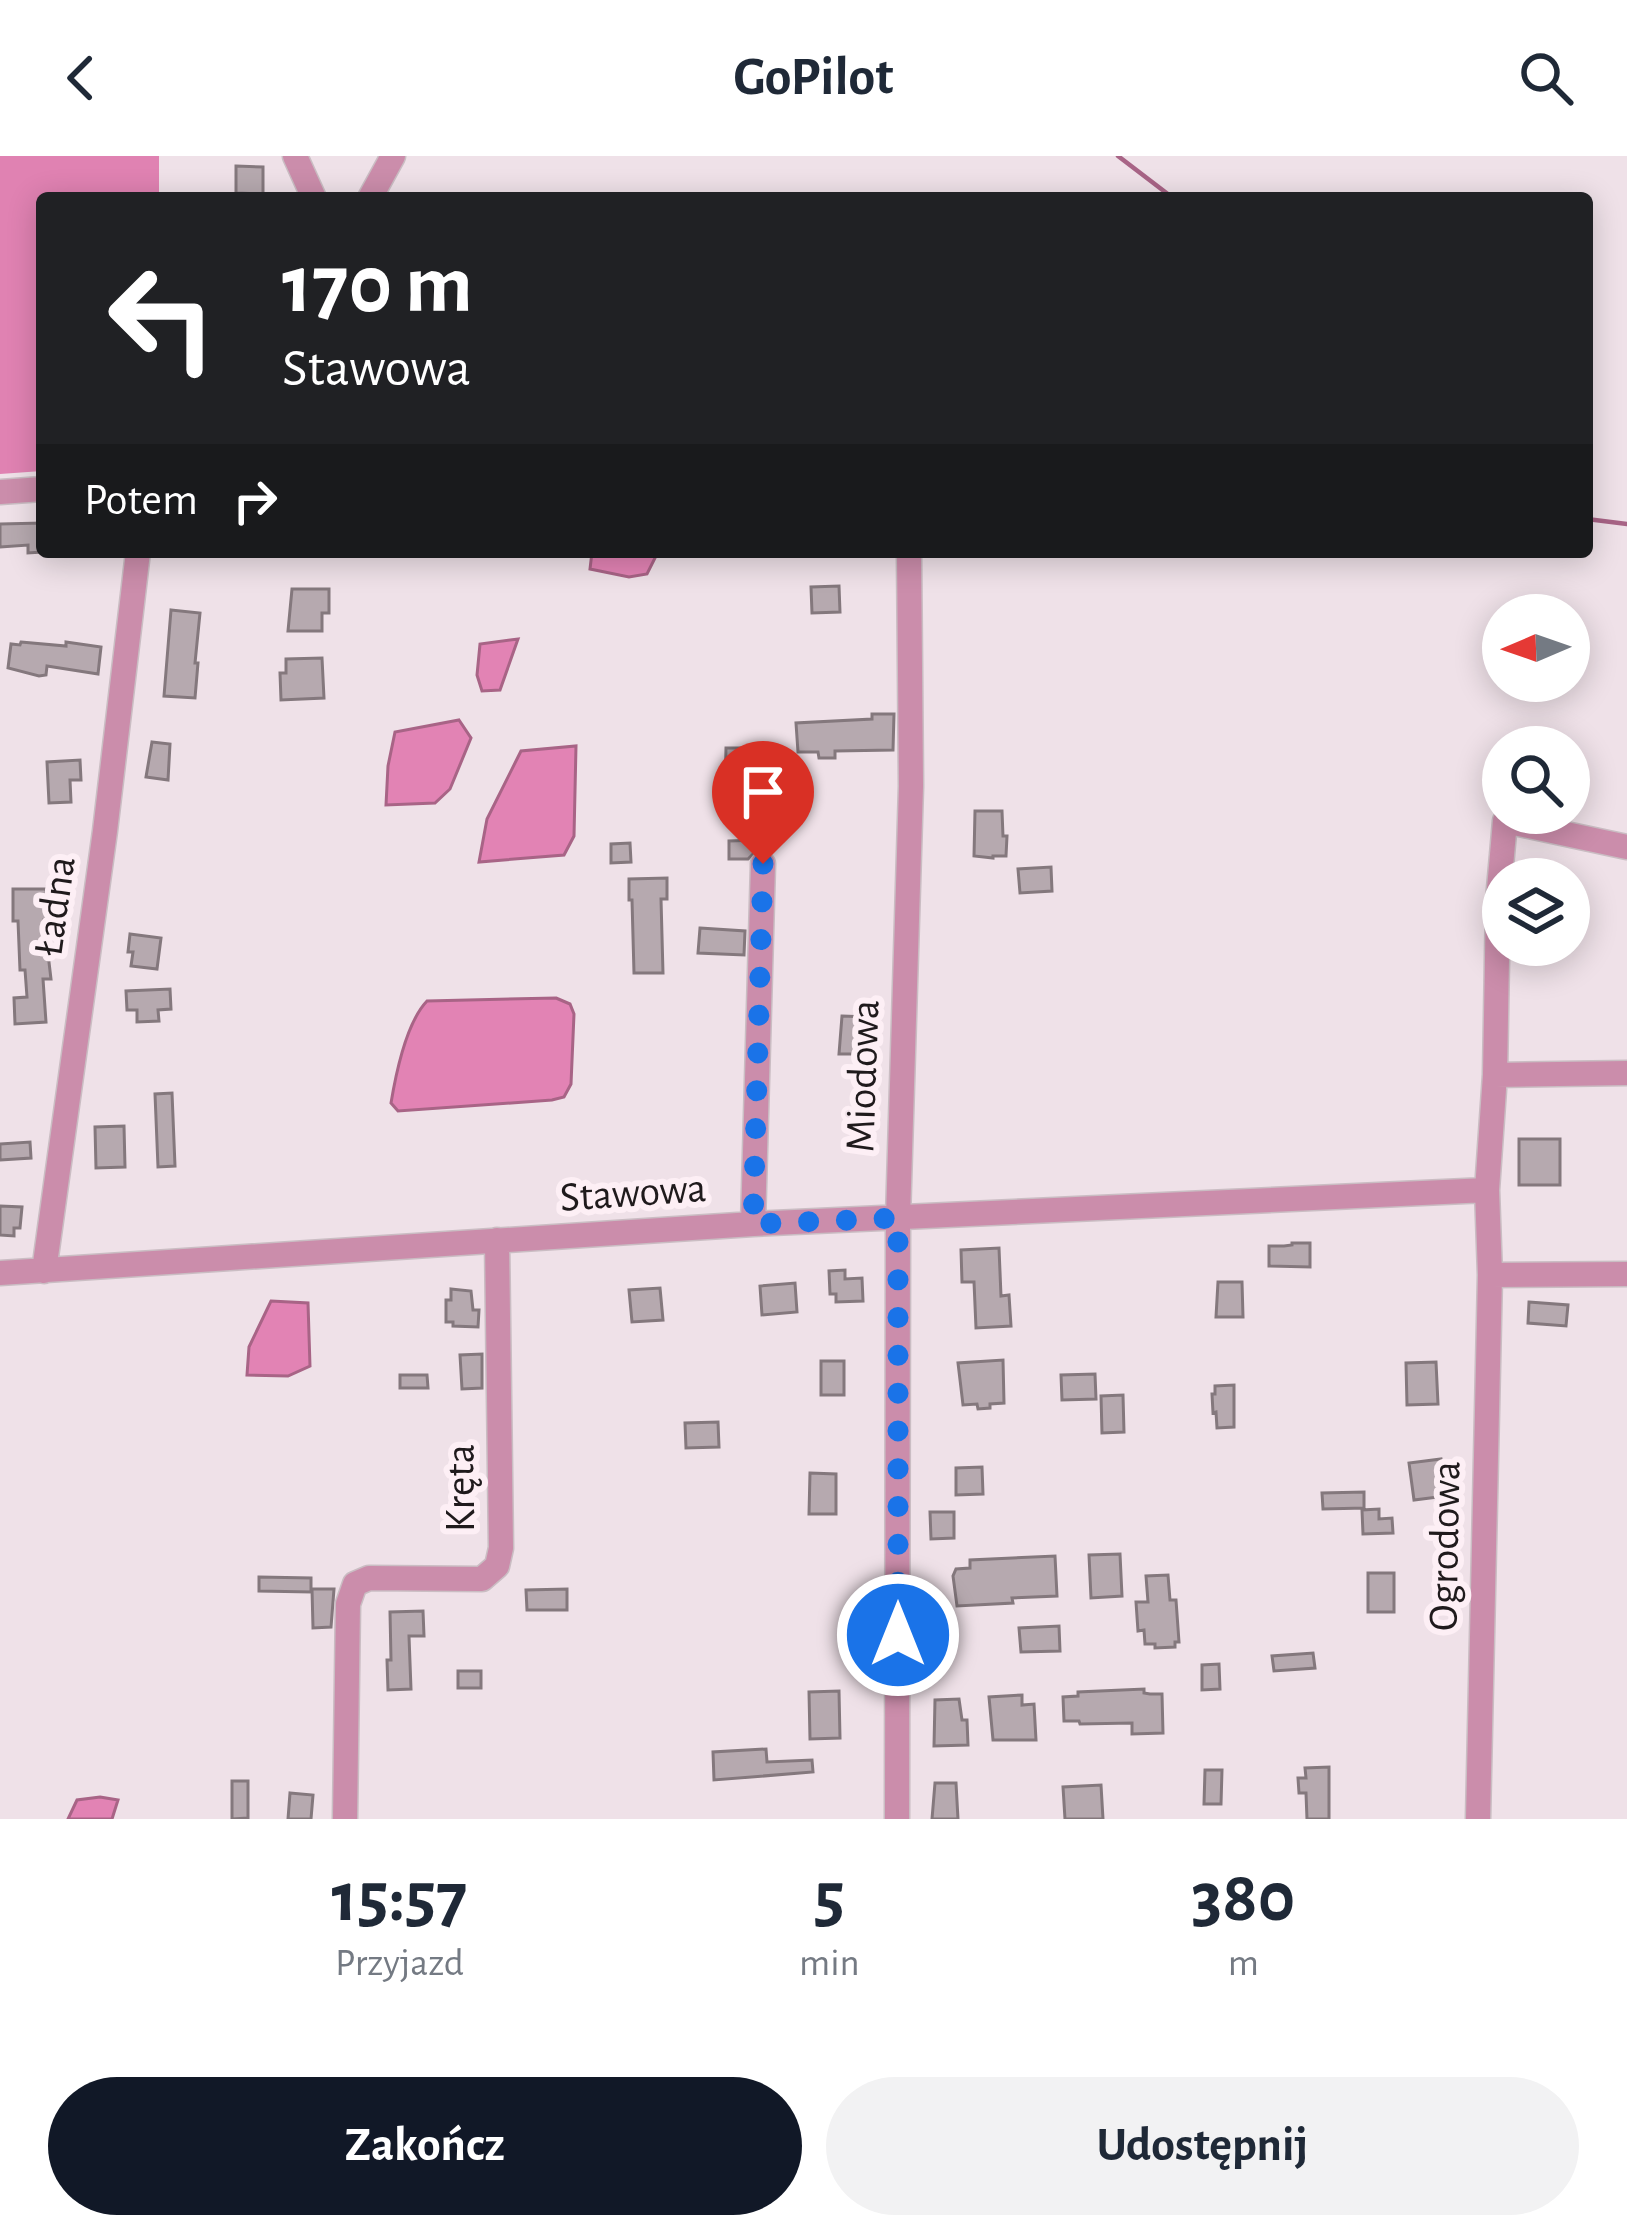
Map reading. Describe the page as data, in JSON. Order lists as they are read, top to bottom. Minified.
{"streets":{"street":["Ładna","Miodowa","Stawowa","Kręta","Ogrodowa"]},"crossings":[["Ładna","Stawowa"],["Miodowa","Stawowa"],["Stawowa","Kręta"],["Stawowa","Ogrodowa"]],"north":"left","page":{"header":"GoPilot","turn":["170 m","Stawowa"],"then":"Potem","eta":["15:57","Przyjazd","5","min","380","m"],"buttons":["Zakończ","Udostępnij"]}}
